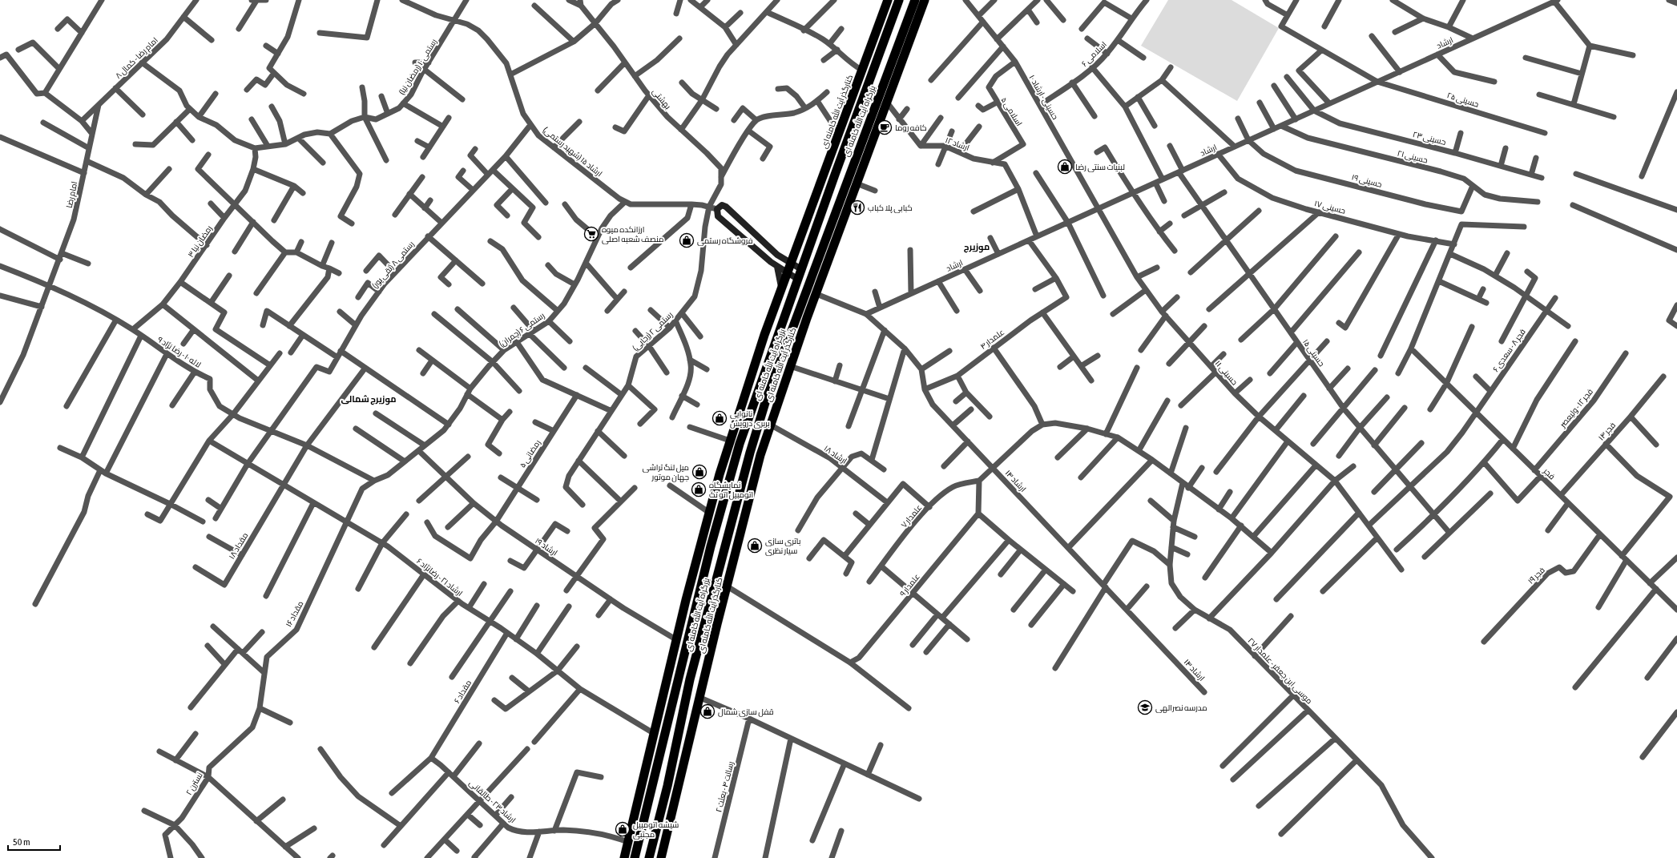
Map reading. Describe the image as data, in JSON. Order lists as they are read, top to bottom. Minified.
{"streets":{"highway":["کنارگذر آیت الله خامنه ای","بزرگراه آیت الله خامنه ای"],"main road":["ارشاد ۱۵ (شهید رستمی)"],"street":["ارشاد","اسلامی ۶","امام رضا - کمال ۸","رستمی ۱۰ (رمضان نیا)","حسینی - ارشاد ۱۰","بهشتی","حسینی ۲۵","اسلامی ۵","حسینی ۲۳","ارشاد ۱۲","حسینی ۲۱","حسینی ۱۹","امام رضا","حسینی ۱۷","رمضان نیا ۳","رستمی ۸ (تقی پور)","رستمی ۶ (چمران)","رستمی ۲ (رجایی)","علمدار ۴","فجر ۸ - سعدی ۶","لاله ۱۰ - رضا نژاد ۹","حسینی ۱۵","حسینی ۱۱","فجر ۱۲ - ولیعصر","فجر ۱۴","رمضانی ۵","ارشاد ۱۸","فجر","ارشاد ۱۴","علمدار ۷","مقداد ۱۸","ارشاد ۱۹","فجر ۱۹","ارشاد ۲۱ - رضانژاد ۶","علمدار ۹","مقداد ۱۶","موسی ابن جعفر - علمدار ۲۷","مقداد ۶","نسترن ۲","رسالت ۴ - بعثت ۲","ارشاد ۲۳ - طالقانی"]},"crossings":[["ارشاد","حسینی - ارشاد ۱۰"],["ارشاد","حسینی ۲۵"],["ارشاد","حسینی ۲۳"],["ارشاد","حسینی ۲۱"],["ارشاد","حسینی ۱۹"],["ارشاد","حسینی ۱۷"],["ارشاد","حسینی ۱۵"],["ارشاد","حسینی ۱۱"],["ارشاد","ارشاد ۱۴"],["اسلامی ۶","حسینی - ارشاد ۱۰"],["امام رضا - کمال ۸","امام رضا"],["رستمی ۱۰ (رمضان نیا)","ارشاد ۱۵ (شهید رستمی)"],["حسینی - ارشاد ۱۰","اسلامی ۵"],["حسینی - ارشاد ۱۰","حسینی ۱۱"],["بهشتی","رستمی ۲ (رجایی)"],["کنارگذر آیت الله خامنه ای","ارشاد ۱۵ (شهید رستمی)"],["کنارگذر آیت الله خامنه ای","ارشاد ۱۸"],["کنارگذر آیت الله خامنه ای","ارشاد ۱۴"],["کنارگذر آیت الله خامنه ای","ارشاد ۱۹"],["کنارگذر آیت الله خامنه ای","ارشاد ۲۱ - رضانژاد ۶"],["کنارگذر آیت الله خامنه ای","ارشاد ۲۳ - طالقانی"],["اسلامی ۵","ارشاد ۱۲"],["بزرگراه آیت الله خامنه ای","ارشاد ۱۵ (شهید رستمی)"],["ارشاد ۱۵ (شهید رستمی)","رستمی ۸ (تقی پور)"],["ارشاد ۱۵ (شهید رستمی)","رستمی ۶ (چمران)"],["ارشاد ۱۵ (شهید رستمی)","رستمی ۲ (رجایی)"],["حسینی ۲۱","حسینی ۱۹"],["امام رضا","لاله ۱۰ - رضا نژاد ۹"],["رمضان نیا ۳","لاله ۱۰ - رضا نژاد ۹"],["رستمی ۸ (تقی پور)","لاله ۱۰ - رضا نژاد ۹"],["رستمی ۶ (چمران)","لاله ۱۰ - رضا نژاد ۹"],["رستمی ۶ (چمران)","ارشاد ۱۹"],["رستمی ۶ (چمران)","ارشاد ۲۱ - رضانژاد ۶"],["رستمی ۶ (چمران)","مقداد ۱۶"],["علمدار ۴","ارشاد ۱۴"],["فجر ۸ - سعدی ۶","حسینی ۱۵"],["فجر ۸ - سعدی ۶","حسینی ۱۱"],["فجر ۸ - سعدی ۶","فجر"],["لاله ۱۰ - رضا نژاد ۹","مقداد ۱۸"],["فجر ۱۲ - ولیعصر","فجر"],["فجر ۱۴","فجر"],["رمضانی ۵","ارشاد ۱۹"],["فجر","فجر ۱۹"],["مقداد ۱۸","ارشاد ۲۱ - رضانژاد ۶"],["ارشاد ۲۱ - رضانژاد ۶","مقداد ۱۶"],["ارشاد ۲۱ - رضانژاد ۶","مقداد ۶"],["مقداد ۱۶","نسترن ۲"],["مقداد ۶","ارشاد ۲۳ - طالقانی"]],"districts":["موزیرج","موزیرج شمالی"],"places":{"cafe":["کافه روما"],"shop":["لبنیات سنتی رضا","فروشگاه رستمی","نانوایی بربری درویش","میل لنگ تراشی جهان موتور","نمایشگاه اتومبیل اتو تک","باتری سازی سیار نظری","قفل سازی شمال","شیشه اتومبیل مجتبی"],"restaurant":["کبابی پلا کباب"],"supermarket":["ارزانکده میوه منصف شعبه اصلی"],"school or university":["مدرسه نصرالهی"]},"scale_bar":"50 m"}
